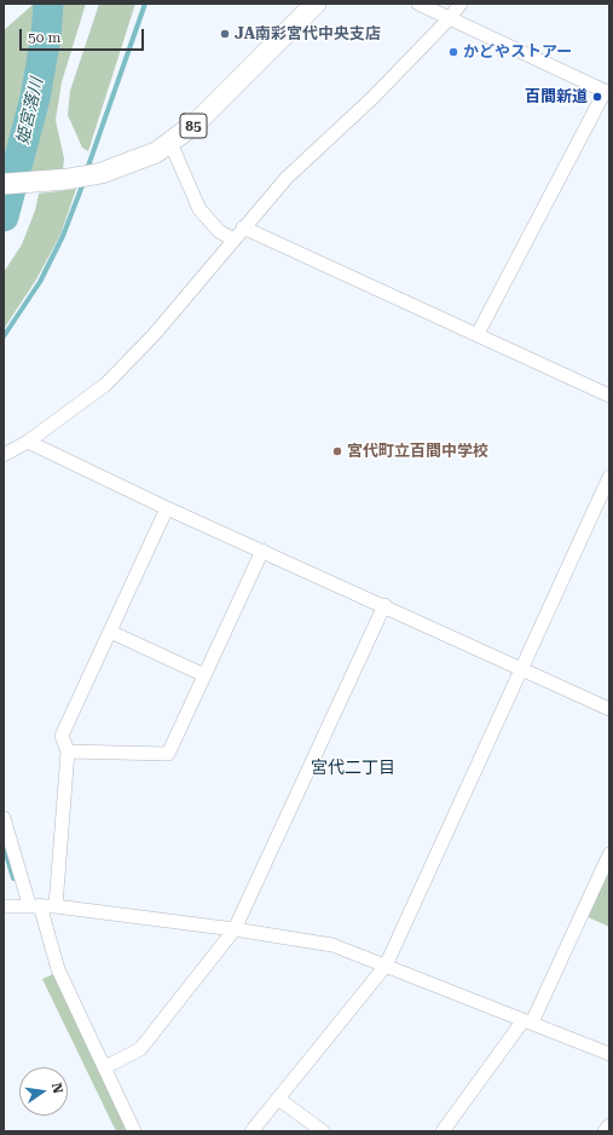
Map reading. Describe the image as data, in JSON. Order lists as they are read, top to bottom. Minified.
{"streets":{"main road":["85"]},"districts":["宮代二丁目"],"water":["姫宮落川"],"places":["JA南彩宮代中央支店","かどやストアー","百間新道","宮代町立百間中学校"],"scale_bar":"50 m","north":"right"}
